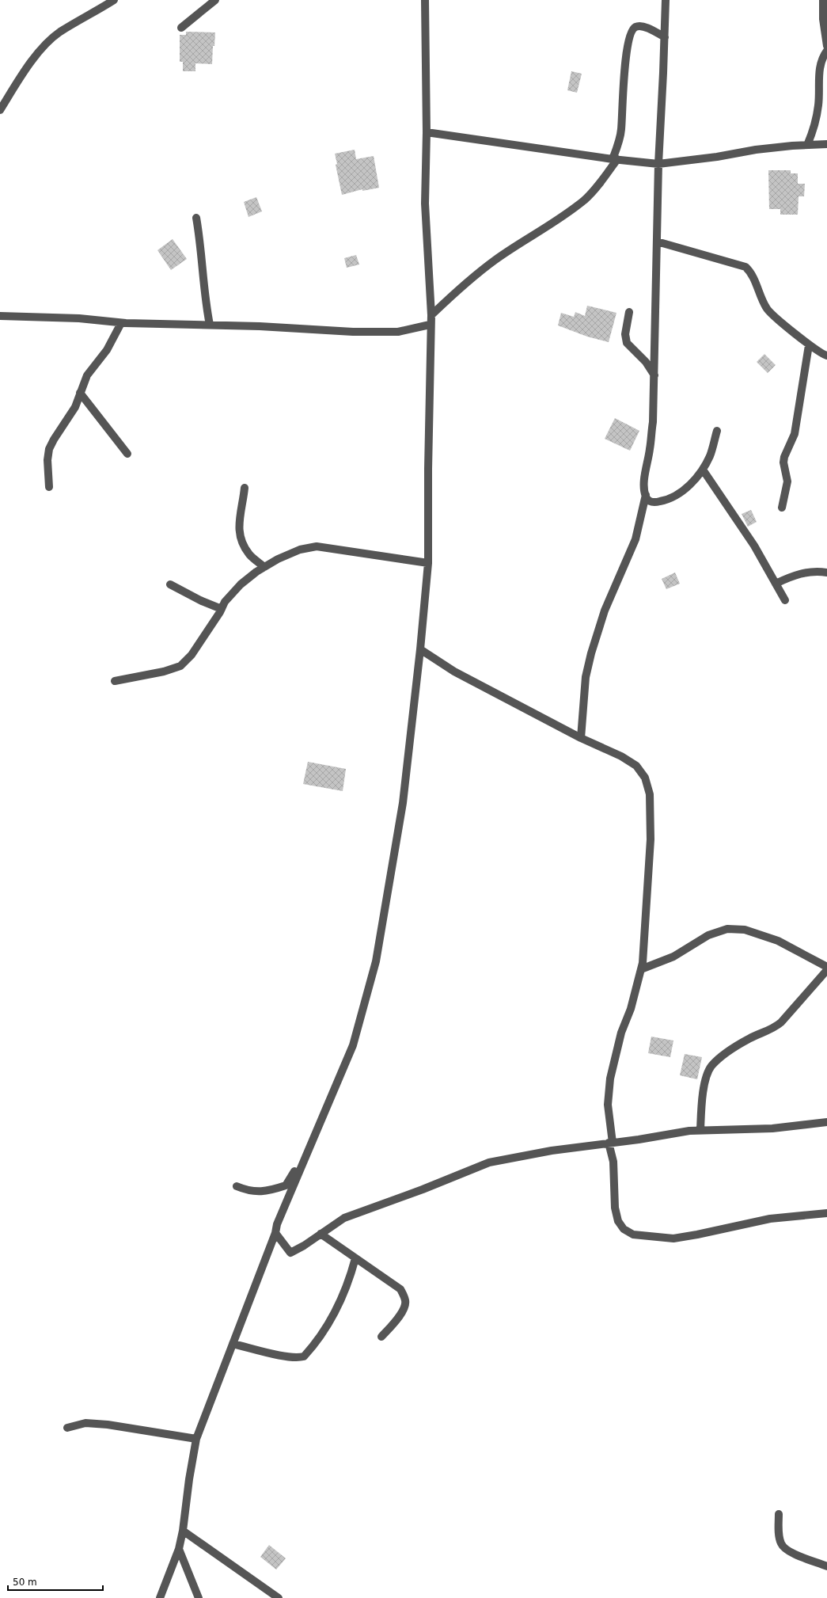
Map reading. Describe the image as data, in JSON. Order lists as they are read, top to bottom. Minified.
{"scale_bar":"50 m"}
